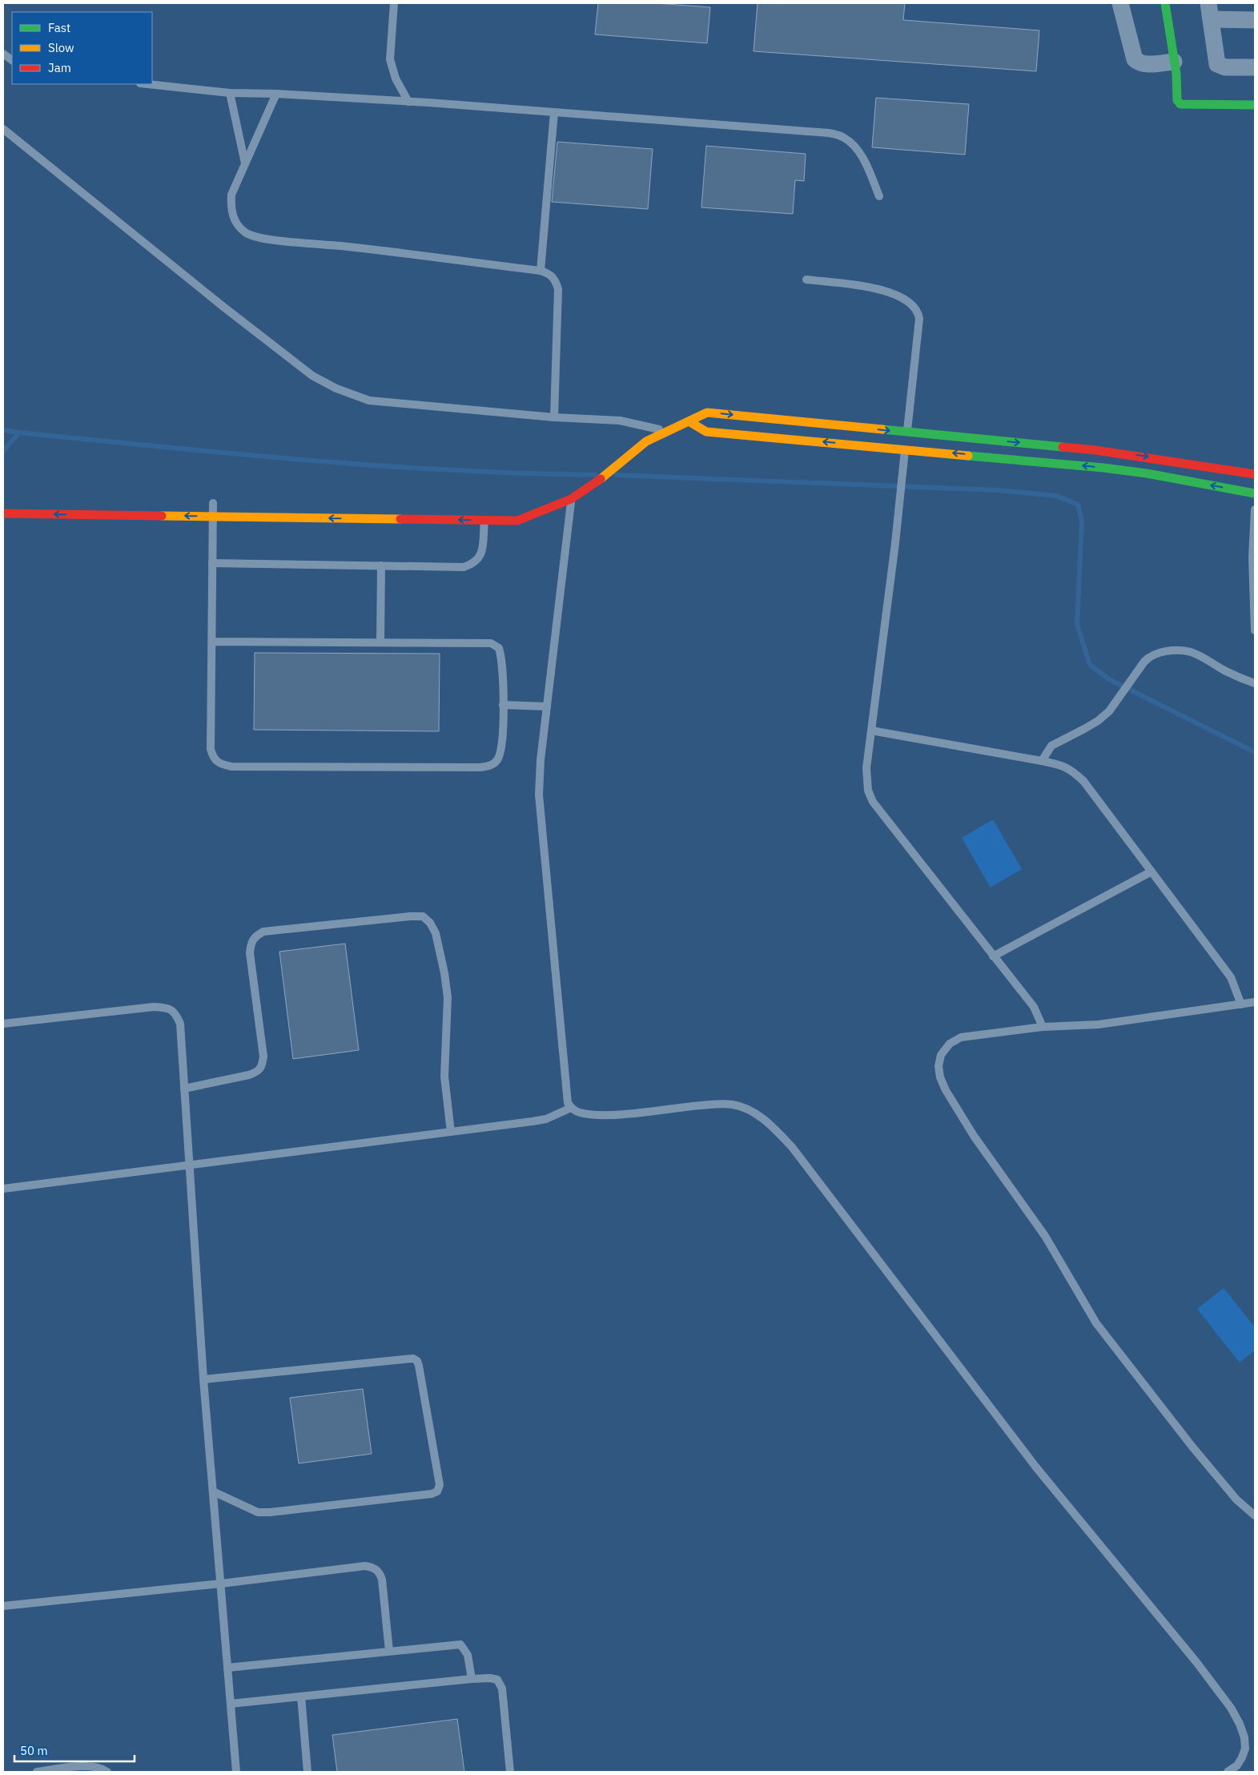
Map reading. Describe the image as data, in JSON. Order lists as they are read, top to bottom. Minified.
{"legend":["Fast","Slow","Jam"],"scale_bar":"50 m"}
